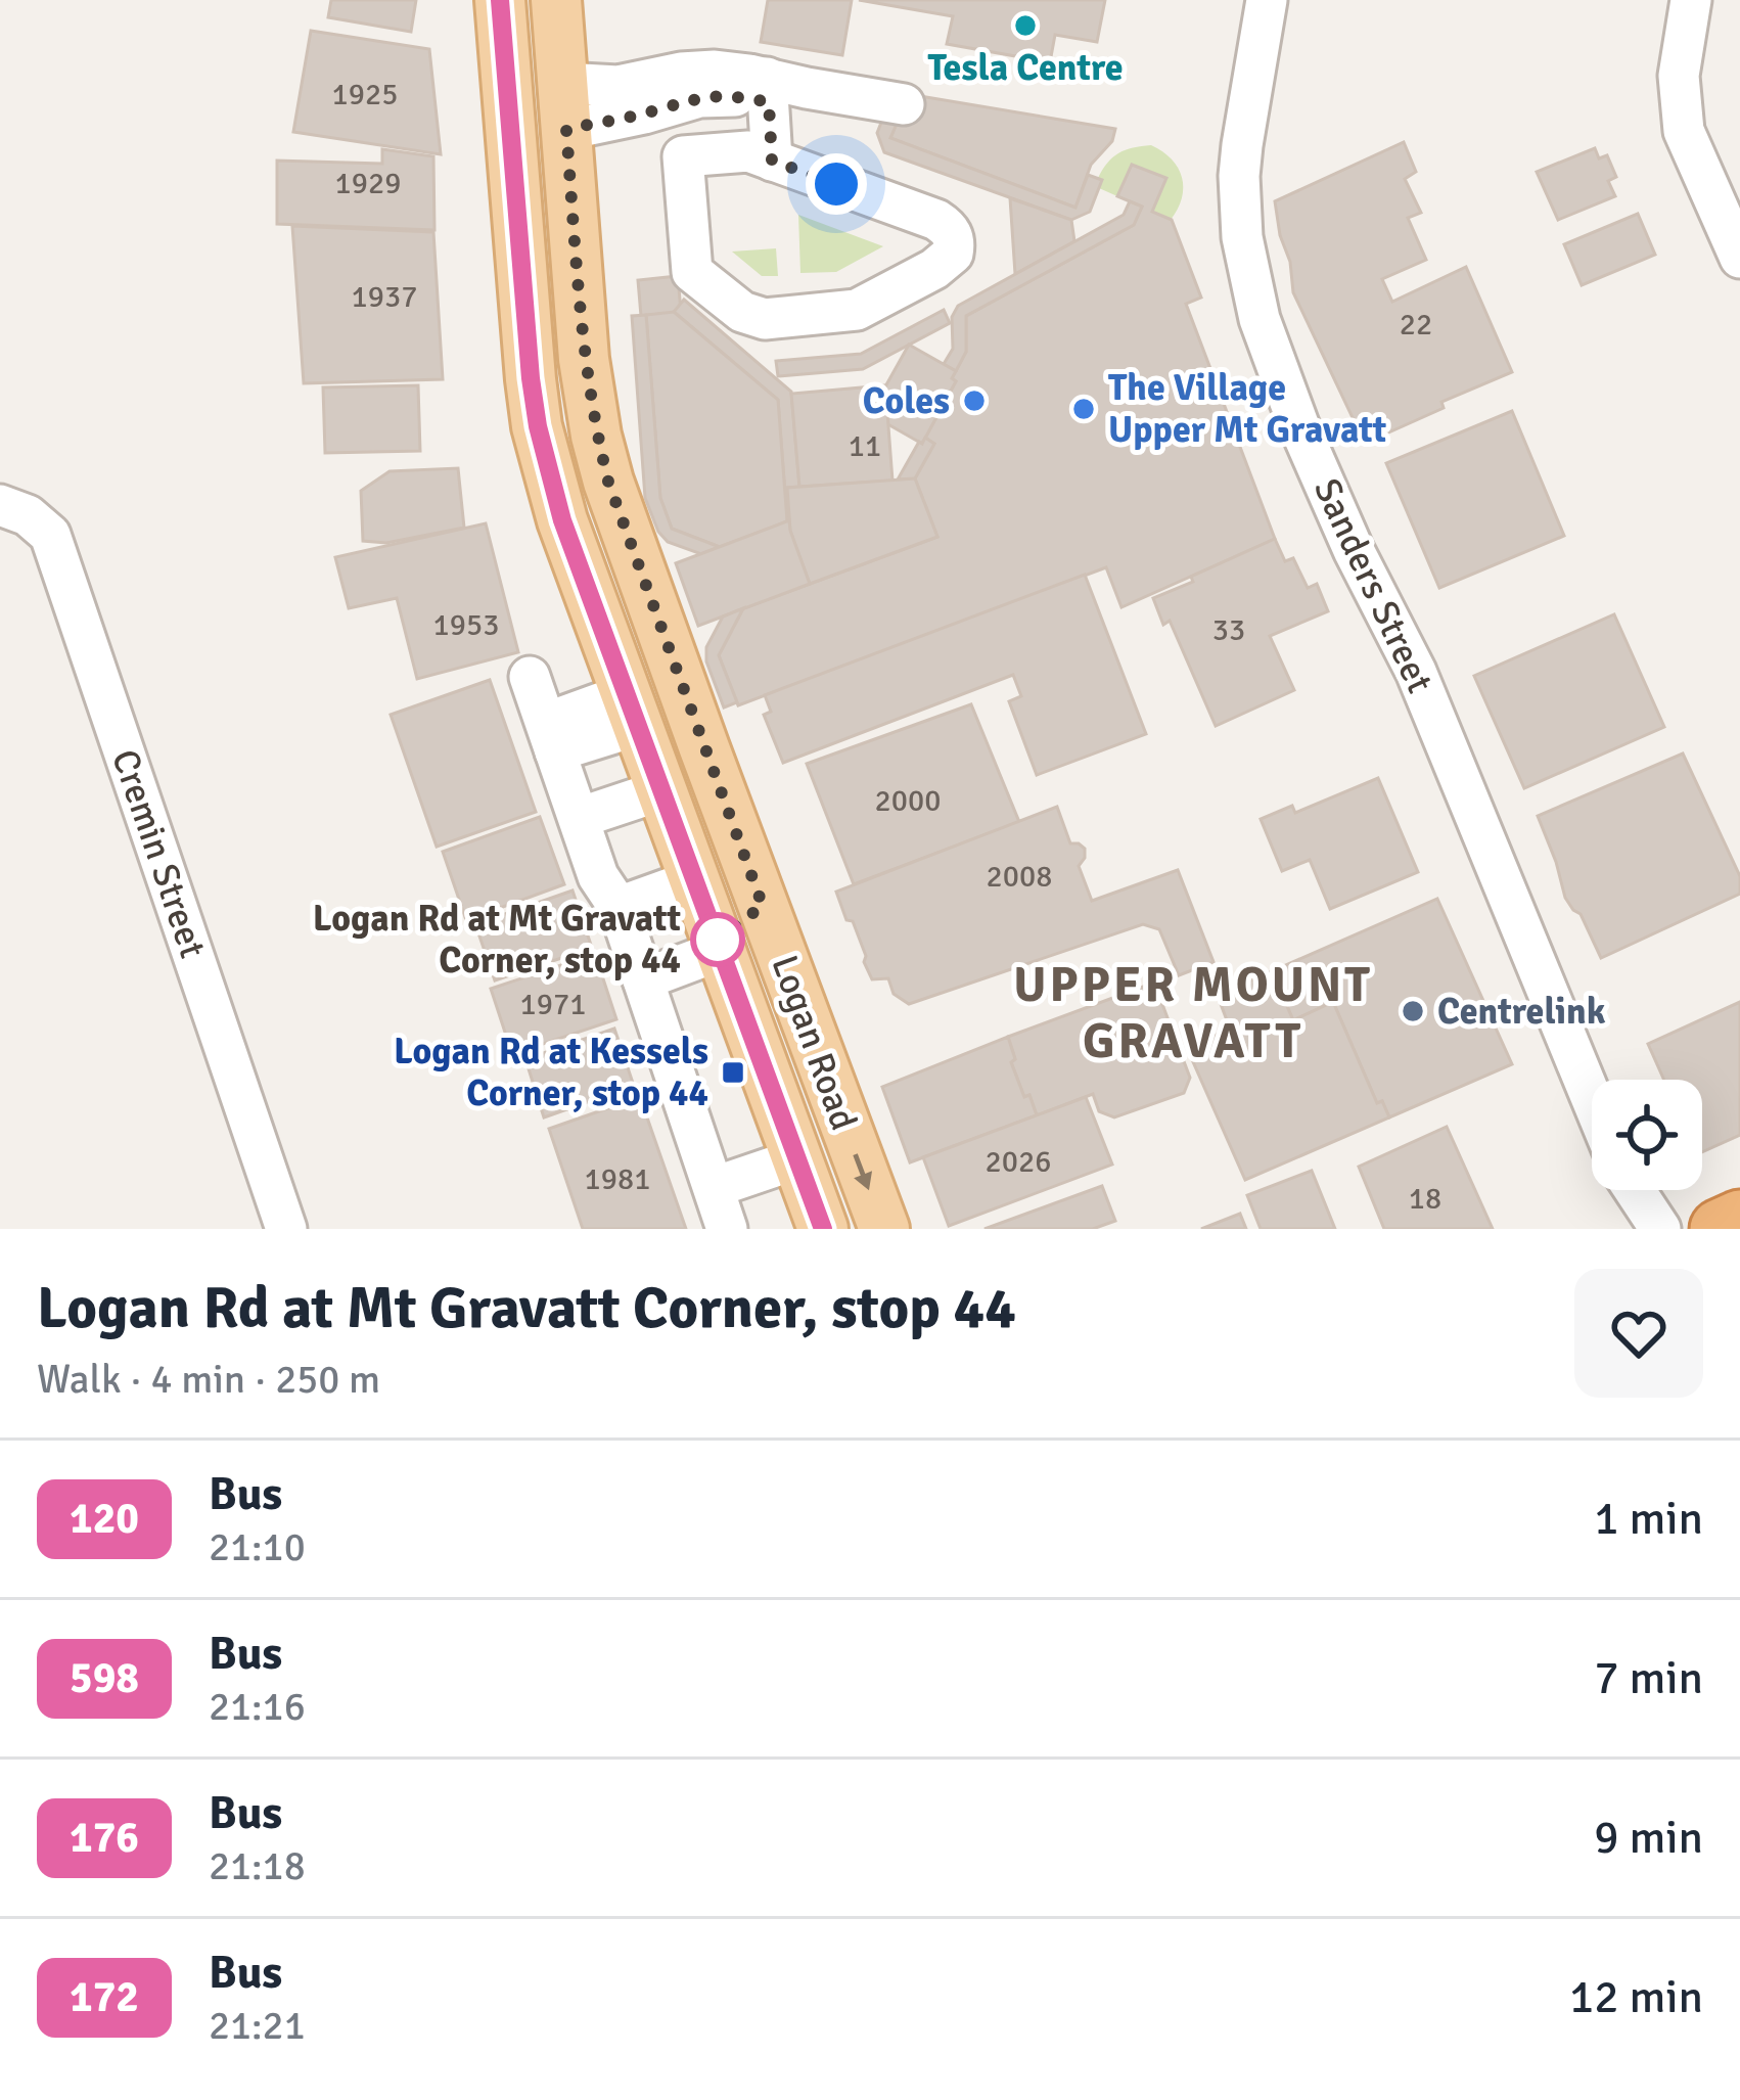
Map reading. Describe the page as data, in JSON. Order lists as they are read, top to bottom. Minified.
{"streets":{"main road":["Logan Road"],"street":["Sanders Street","Cremin Street"]},"districts":["UPPER MOUNT GRAVATT"],"places":{"other":["Tesla Centre","Coles","The Village Upper Mt Gravatt","Logan Rd at Mt Gravatt Corner, stop 44","Centrelink"],"transit":["Logan Rd at Kessels Corner, stop 44"]},"lines":["bus line 120"],"house_numbers":["1925","1929","1937","22","11","1953","33","2000","2008","1971","2026","1981","18"],"page":{"heading":["Logan Rd at Mt Gravatt Corner, stop 44","Walk · 4 min · 250 m"],"list":[{"mark":"120","name":"Bus","note":"21:10","value":"1 min"},{"mark":"598","name":"Bus","note":"21:16","value":"7 min"},{"mark":"176","name":"Bus","note":"21:18","value":"9 min"},{"mark":"172","name":"Bus","note":"21:21","value":"12 min"}]}}
